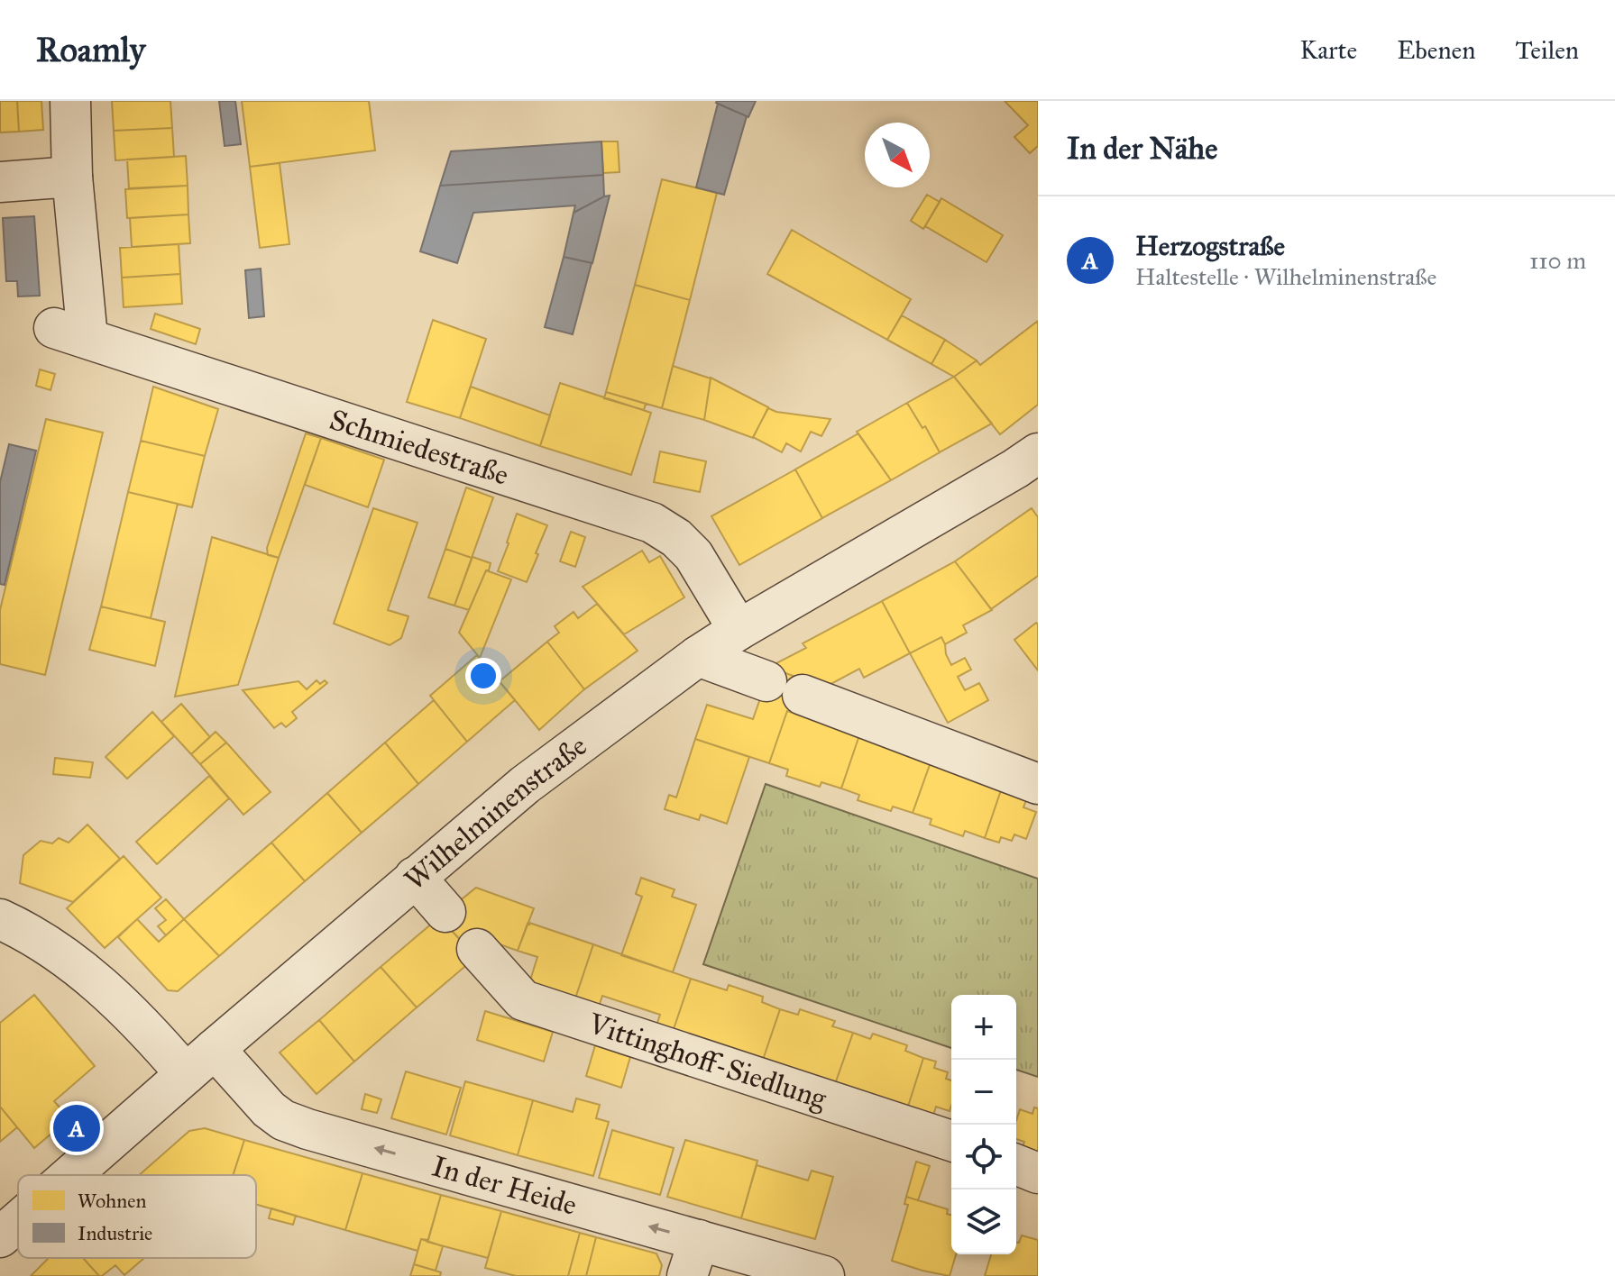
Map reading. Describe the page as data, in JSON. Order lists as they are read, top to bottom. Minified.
{"streets":{"street":["Schmiedestraße","Wilhelminenstraße","Vittinghoff-Siedlung","In der Heide"]},"crossings":[["Schmiedestraße","Wilhelminenstraße"],["Wilhelminenstraße","In der Heide"]],"one_way":["In der Heide"],"legend":["Wohnen","Industrie"],"north":"bottom right","page":{"header":"Roamly","nav":["Karte","Ebenen","Teilen"],"heading":"In der Nähe","list":[{"mark":"A","name":"Herzogstraße","note":"Haltestelle · Wilhelminenstraße","value":"110 m"}],"map_buttons":["+","−"],"pins":"A"}}
